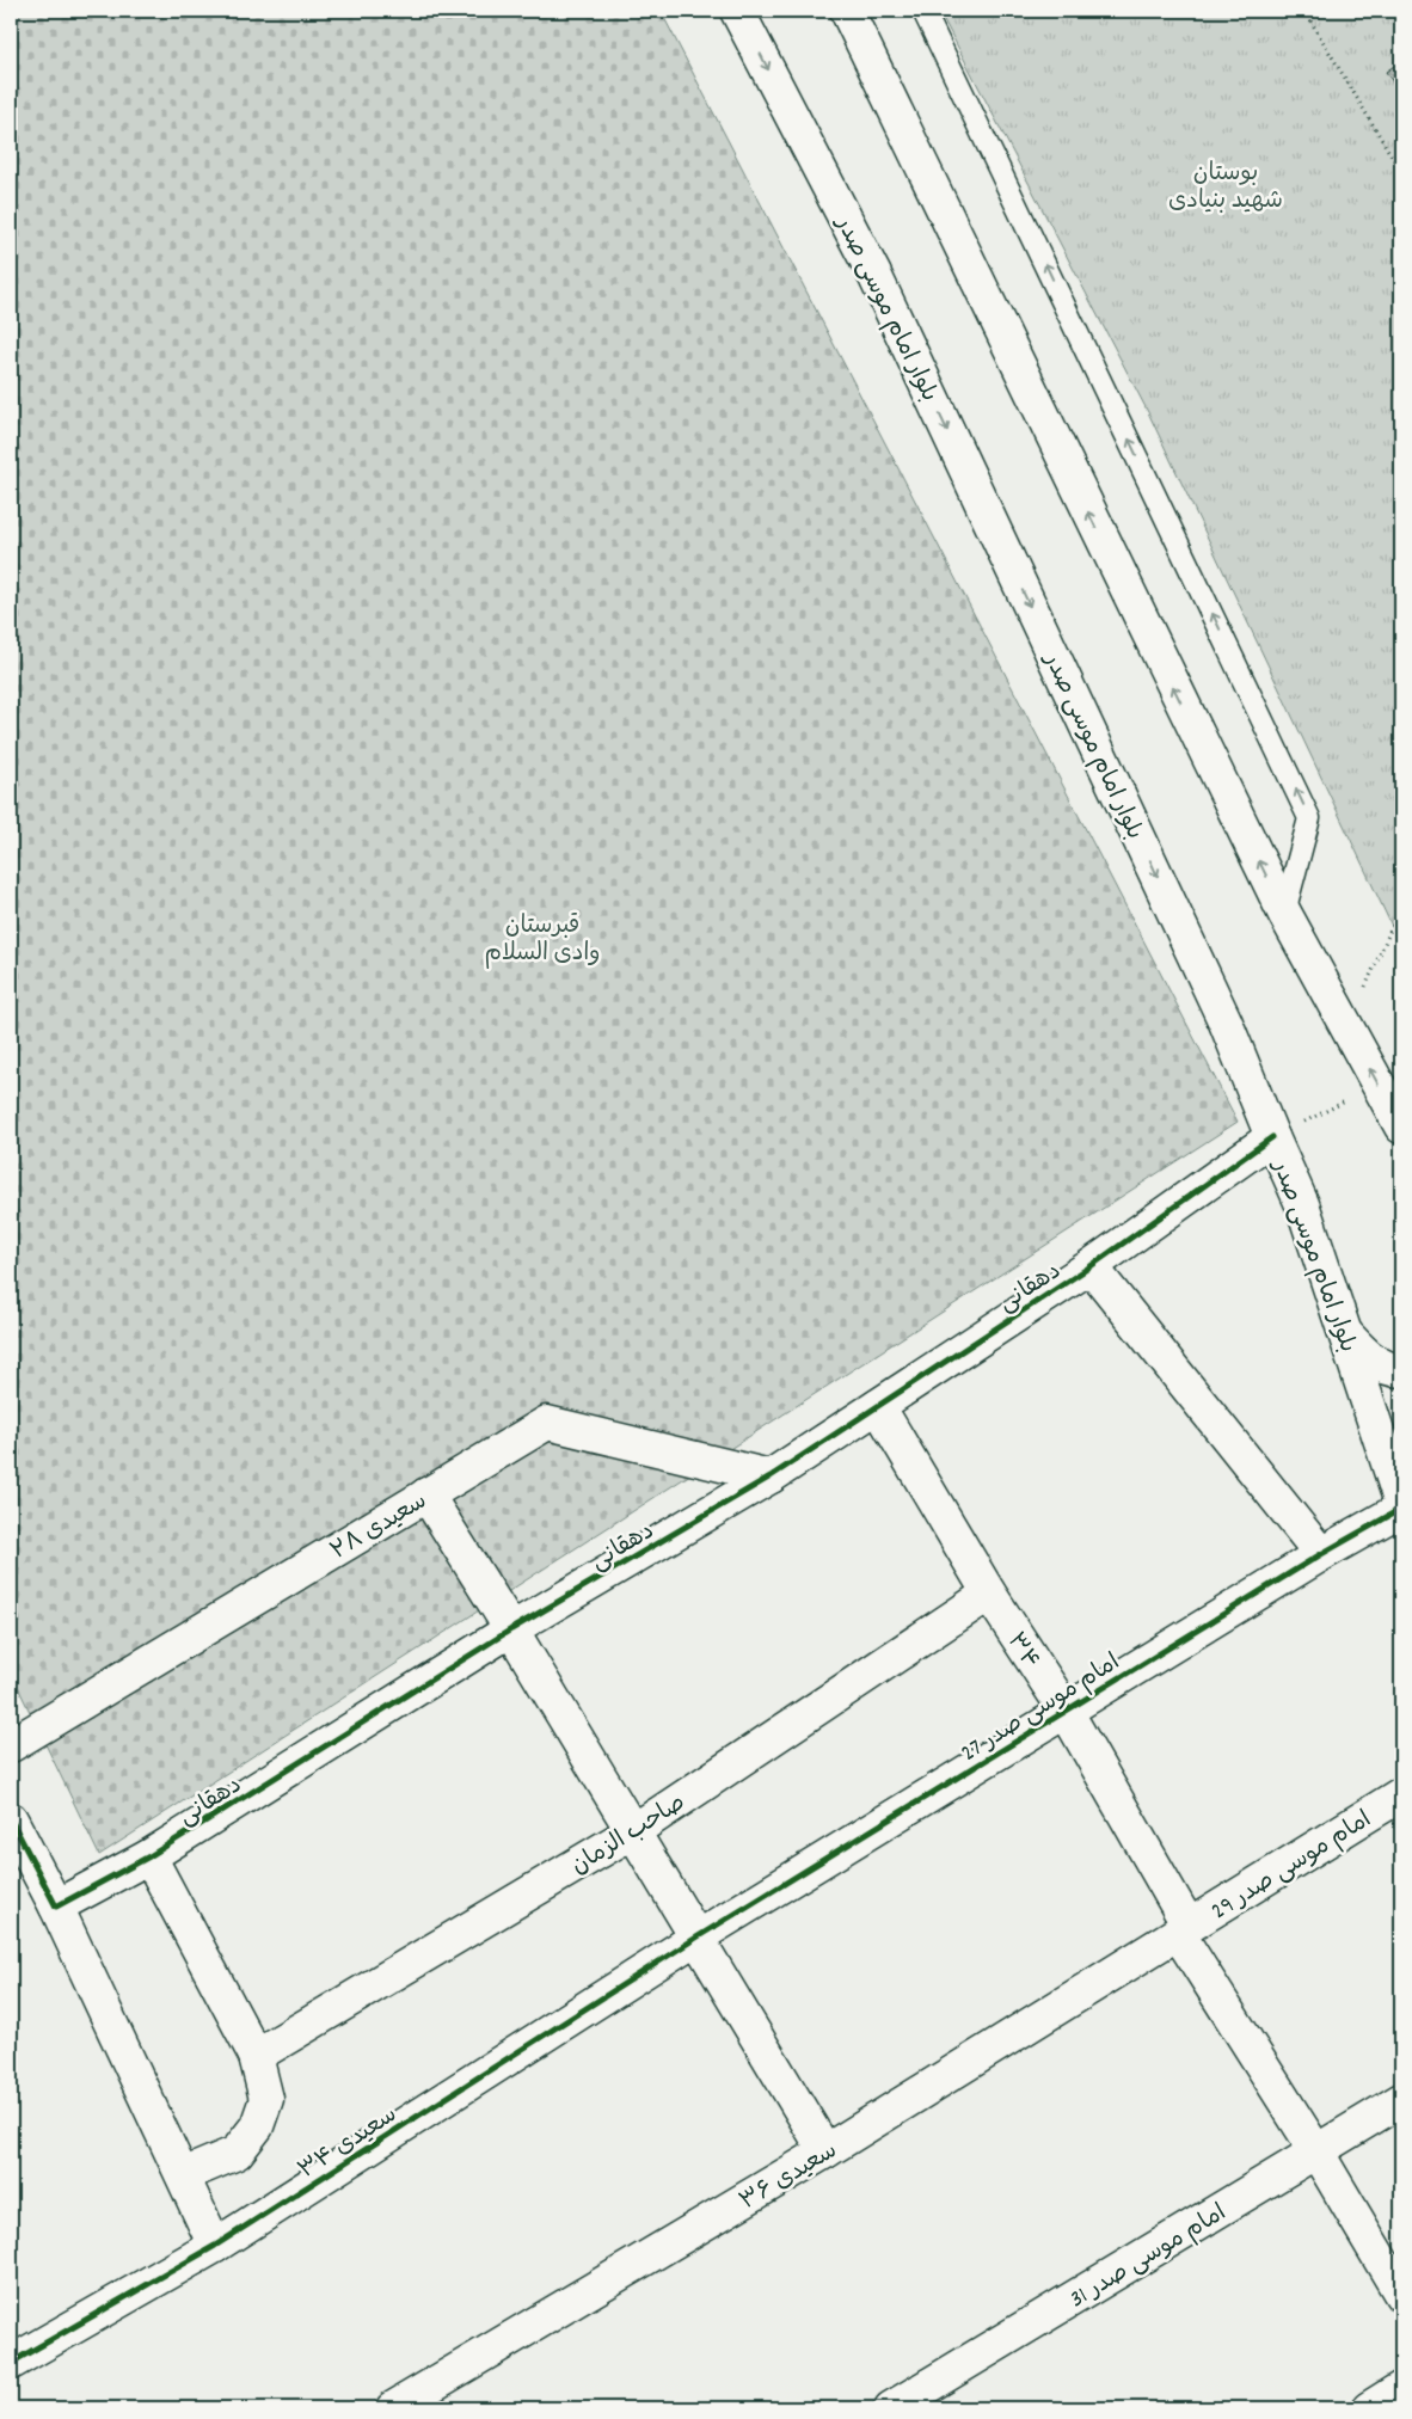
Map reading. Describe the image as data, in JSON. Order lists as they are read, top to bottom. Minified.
{"streets":{"street":["بلوار امام موسی صدر","دهقانی","سعیدی ۲۸","۳۴","امام موسی صدر 27","صاحب الزمان","امام موسی صدر 29","سعیدی ۳۴","سعیدی ۳۶","امام موسی صدر 31"]},"crossings":[["بلوار امام موسی صدر","دهقانی"],["دهقانی","سعیدی ۲۸"],["دهقانی","۳۴"],["۳۴","امام موسی صدر 27"],["۳۴","صاحب الزمان"],["۳۴","امام موسی صدر 29"],["۳۴","سعیدی ۳۶"],["۳۴","امام موسی صدر 31"],["امام موسی صدر 27","سعیدی ۳۴"],["امام موسی صدر 29","سعیدی ۳۶"]],"parks":["بوستان شهید بنیادی","قبرستان وادی السلام"]}
